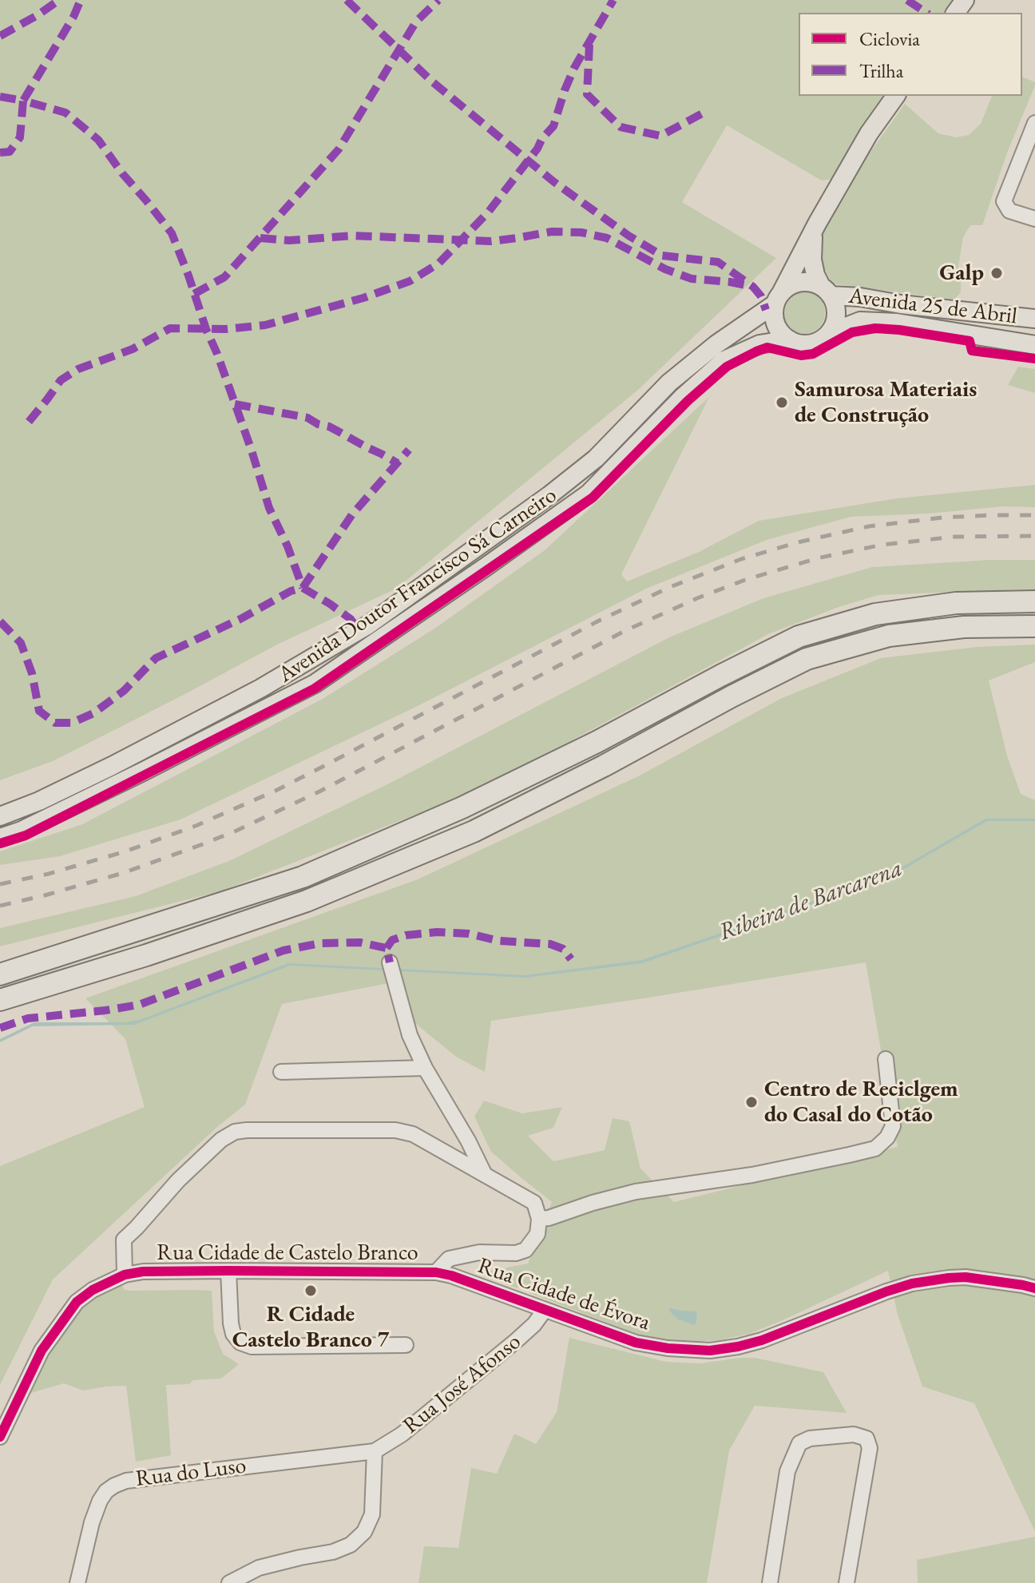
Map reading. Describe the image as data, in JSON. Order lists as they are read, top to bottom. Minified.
{"streets":{"main road":["Avenida 25 de Abril","Avenida Doutor Francisco Sá Carneiro"],"street":["Rua Cidade de Castelo Branco","Rua Cidade de Évora","Rua José Afonso","Rua do Luso"]},"crossings":[["Avenida 25 de Abril","Avenida Doutor Francisco Sá Carneiro"],["Rua Cidade de Castelo Branco","Rua Cidade de Évora"],["Rua Cidade de Évora","Rua José Afonso"],["Rua José Afonso","Rua do Luso"]],"water":["Ribeira de Barcarena"],"places":["Galp","Samurosa Materiais de Construção","Centro de Reciclgem do Casal do Cotão","R Cidade Castelo Branco 7"],"legend":["Ciclovia","Trilha"]}
